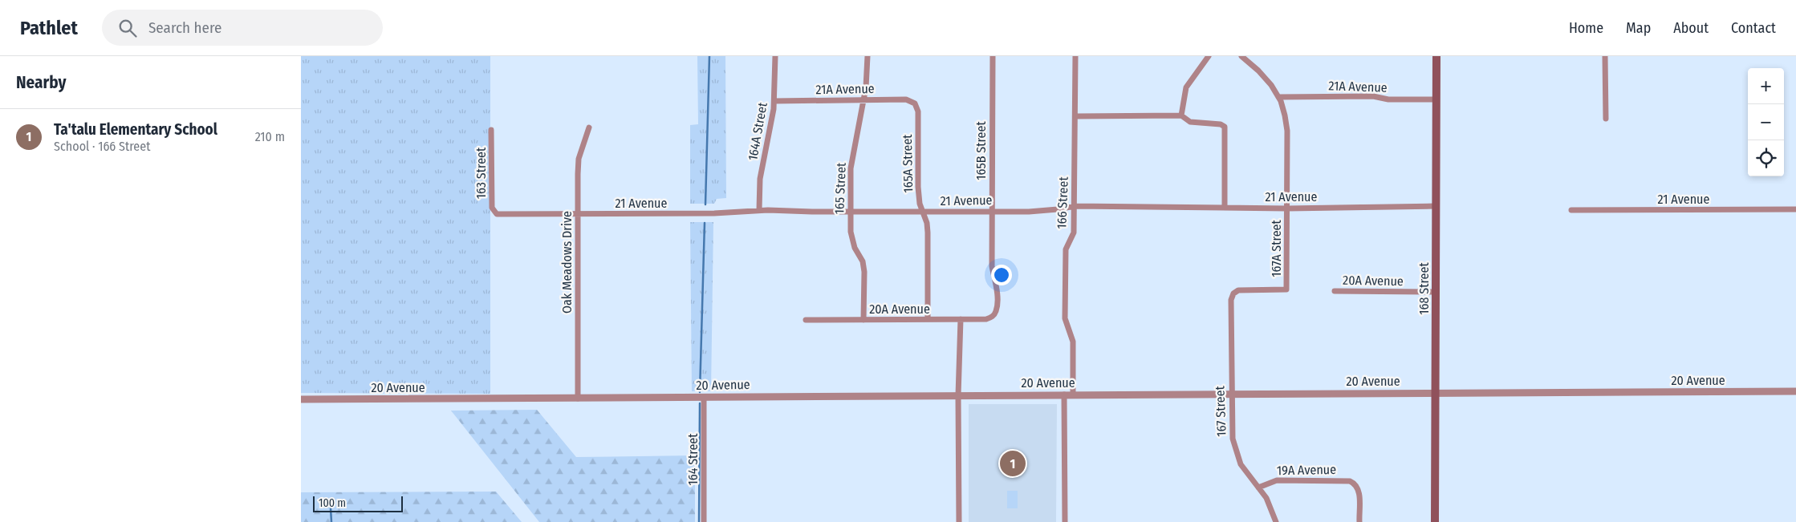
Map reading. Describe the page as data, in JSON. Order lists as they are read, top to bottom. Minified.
{"streets":{"main road":["168 Street"],"street":["21A Avenue","164A Street","165B Street","165A Street","163 Street","165 Street","21 Avenue","166 Street","167A Street","Oak Meadows Drive","20A Avenue","20 Avenue","167 Street","164 Street","19A Avenue"]},"crossings":[["21A Avenue","164A Street"],["21A Avenue","165A Street"],["21A Avenue","165 Street"],["21A Avenue","167A Street"],["21A Avenue","168 Street"],["164A Street","21 Avenue"],["165B Street","21 Avenue"],["165B Street","20A Avenue"],["165A Street","21 Avenue"],["165A Street","20A Avenue"],["163 Street","21 Avenue"],["165 Street","21 Avenue"],["165 Street","20A Avenue"],["21 Avenue","166 Street"],["21 Avenue","167A Street"],["21 Avenue","Oak Meadows Drive"],["21 Avenue","168 Street"],["166 Street","20 Avenue"],["167A Street","167 Street"],["Oak Meadows Drive","20 Avenue"],["20A Avenue","168 Street"],["168 Street","20 Avenue"],["20 Avenue","167 Street"],["20 Avenue","164 Street"],["167 Street","19A Avenue"]],"scale_bar":"100 m","page":{"header":"Pathlet","search":"Search here","nav":["Home","Map","About","Contact"],"heading":"Nearby","map_buttons":["+","−"],"list":[{"mark":"1","name":"Ta'talu Elementary School","note":"School · 166 Street","value":"210 m"}],"pins":"1","scale":"100 m"}}
